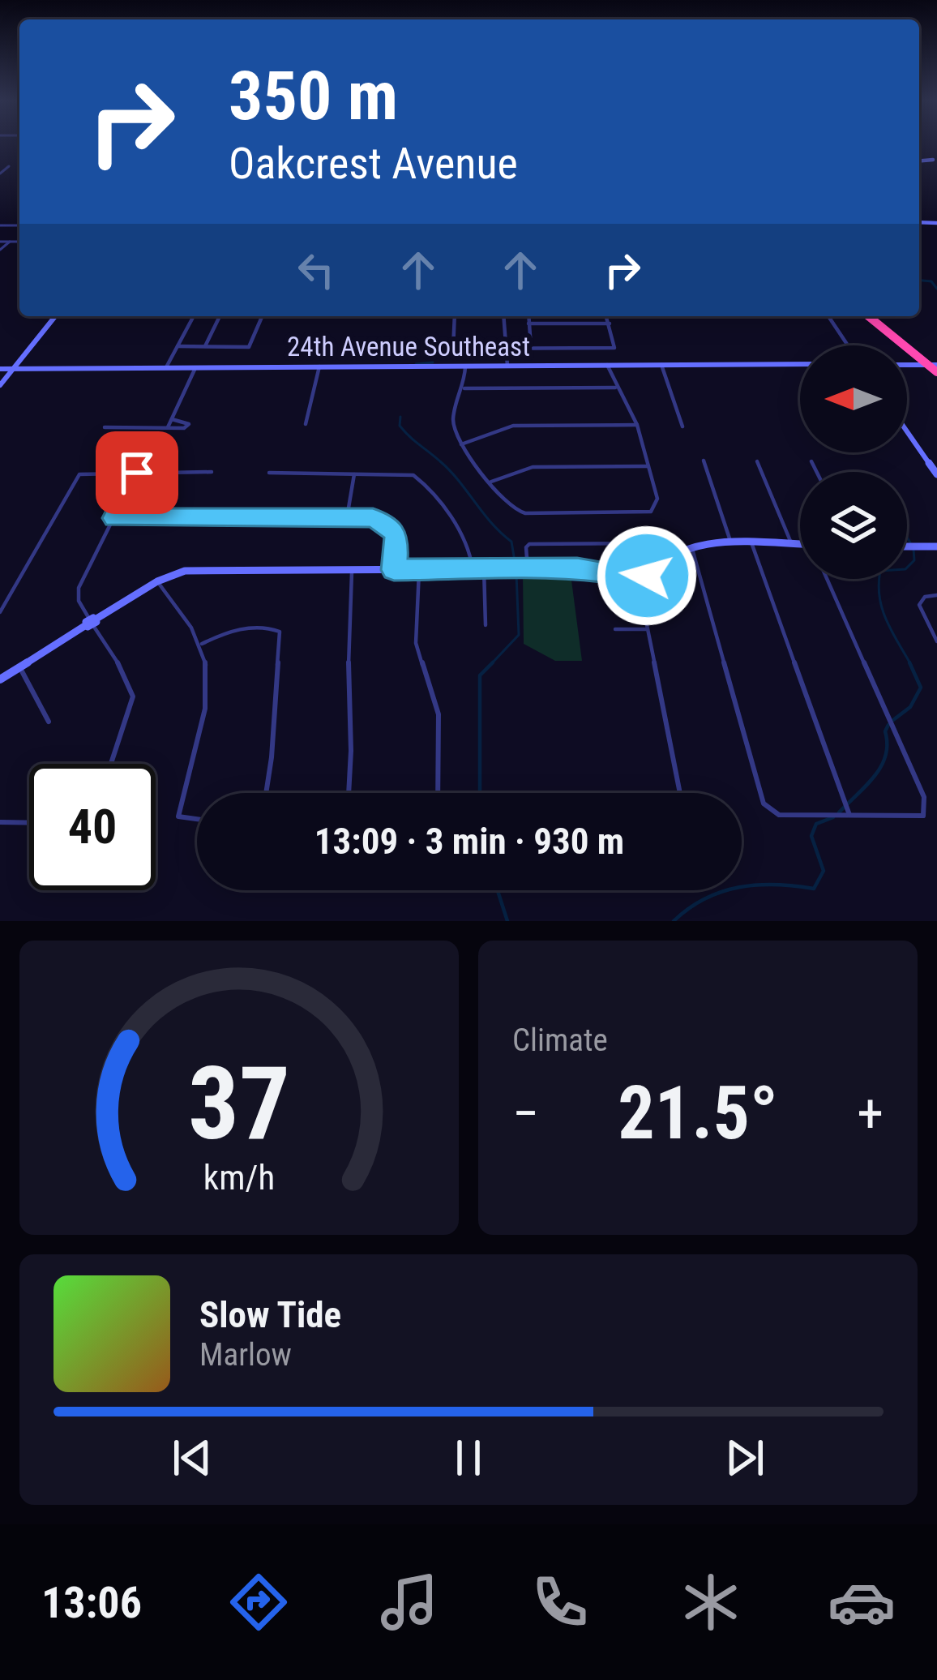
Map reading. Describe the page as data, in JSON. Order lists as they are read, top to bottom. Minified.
{"streets":{"street":["24th Avenue Southeast"]},"north":"left","page":{"turn":["350 m","Oakcrest Avenue"],"limit":"40","trip":"13:09 · 3 min · 930 m","tile":"Climate","heat":["−","21.5°","+"],"song":["Slow Tide","Marlow"],"tabs":"13:06","gauge":["37","km/h"]}}
